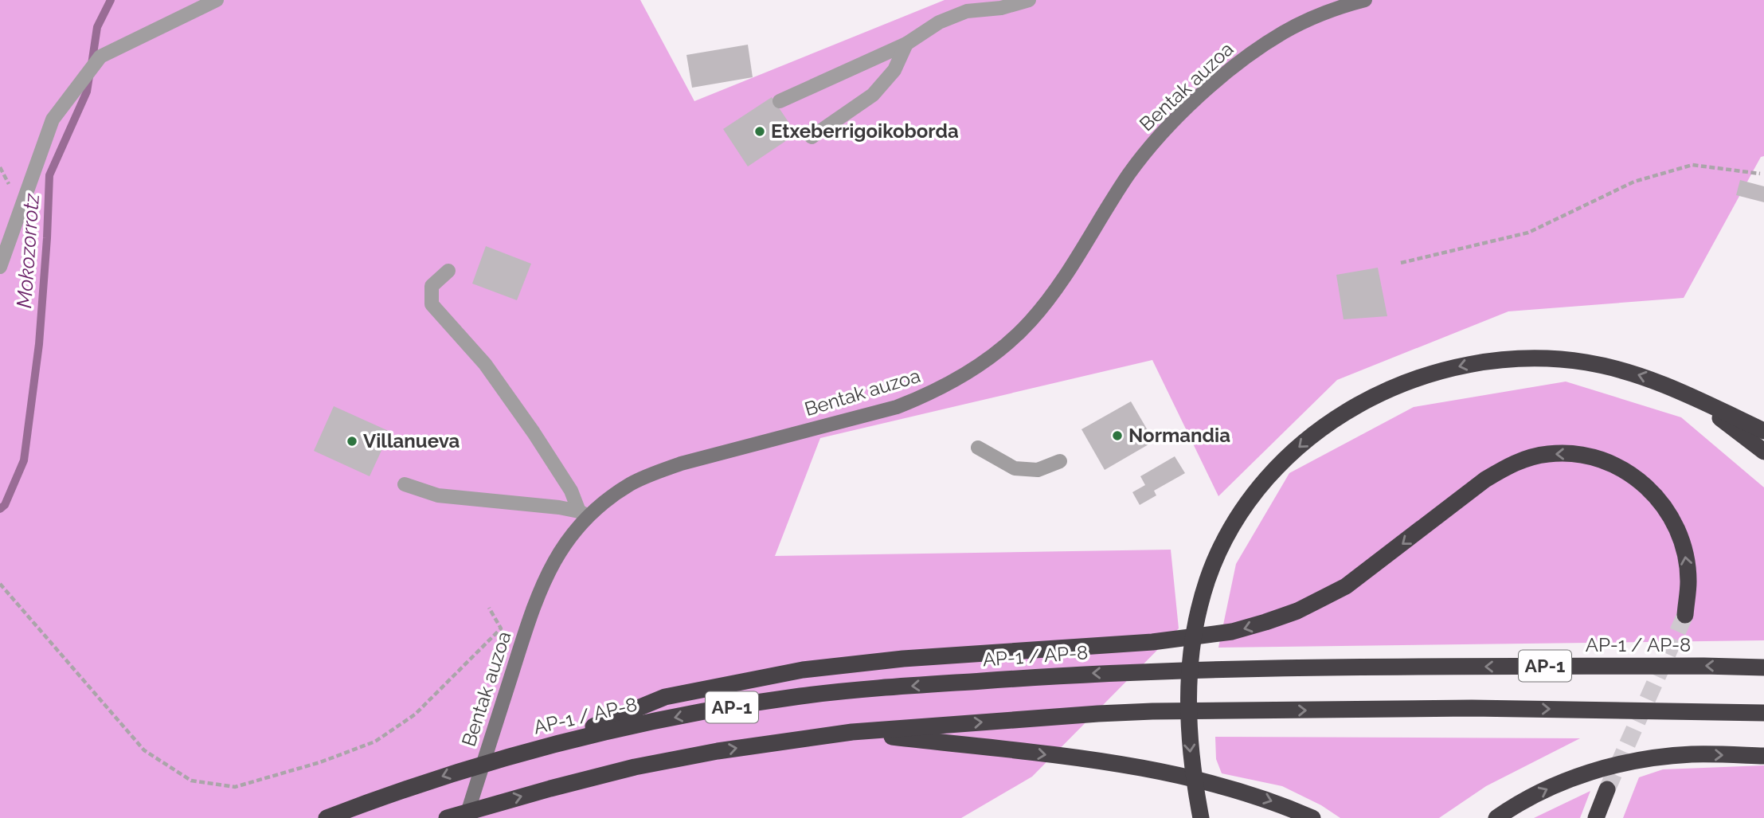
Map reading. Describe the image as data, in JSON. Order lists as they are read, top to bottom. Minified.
{"streets":{"highway":["AP-1 / AP-8","AP-1"],"main road":["Bentak auzoa"]},"water":["Mokozorrotz"],"places":["Etxeberrigoikoborda","Normandia","Villanueva"]}
